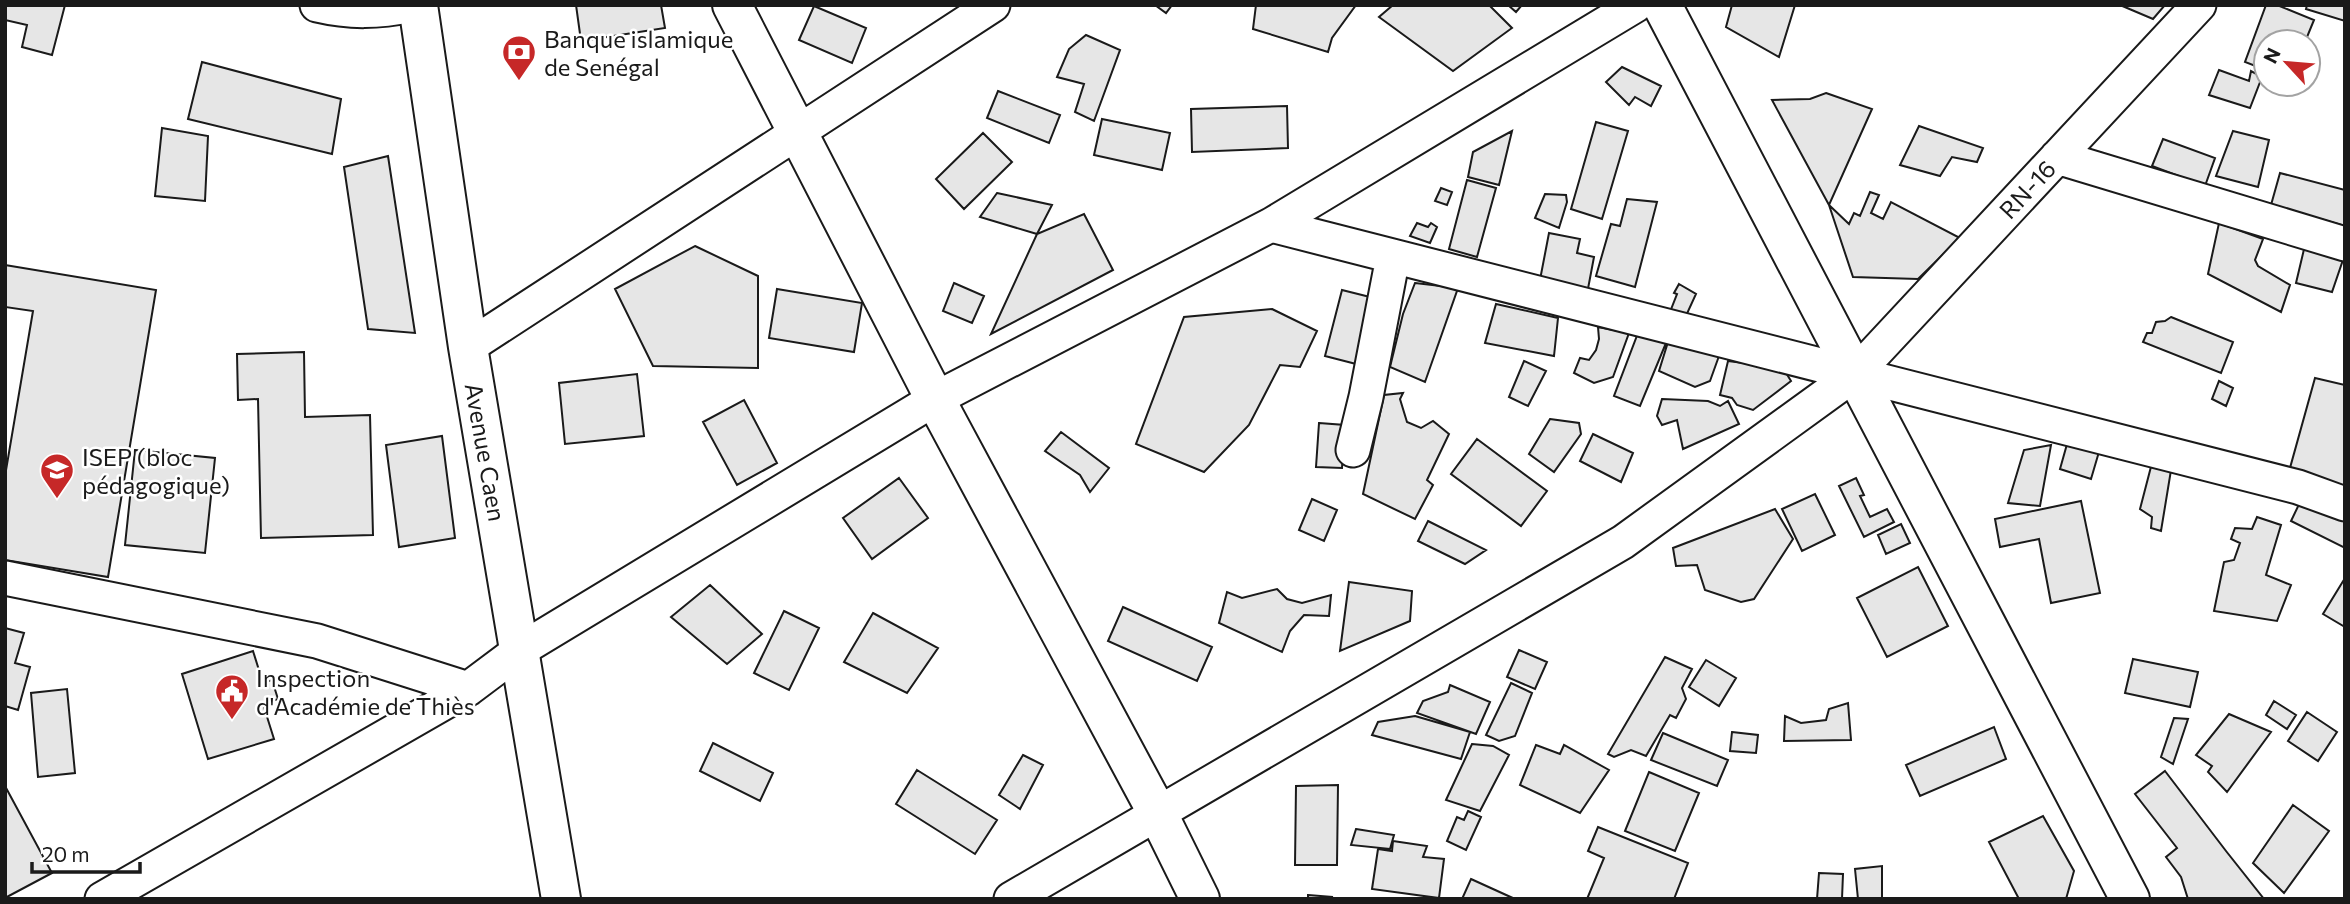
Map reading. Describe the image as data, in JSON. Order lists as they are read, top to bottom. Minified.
{"streets":{"main road":["Avenue Caen"],"street":["RN-16"]},"places":{"bank":["Banque islamique de Senégal"],"school or university":["ISEP (bloc pédagogique)"],"public building":["Inspection d'Académie de Thiès"]},"scale_bar":"20 m","north":"top left"}
